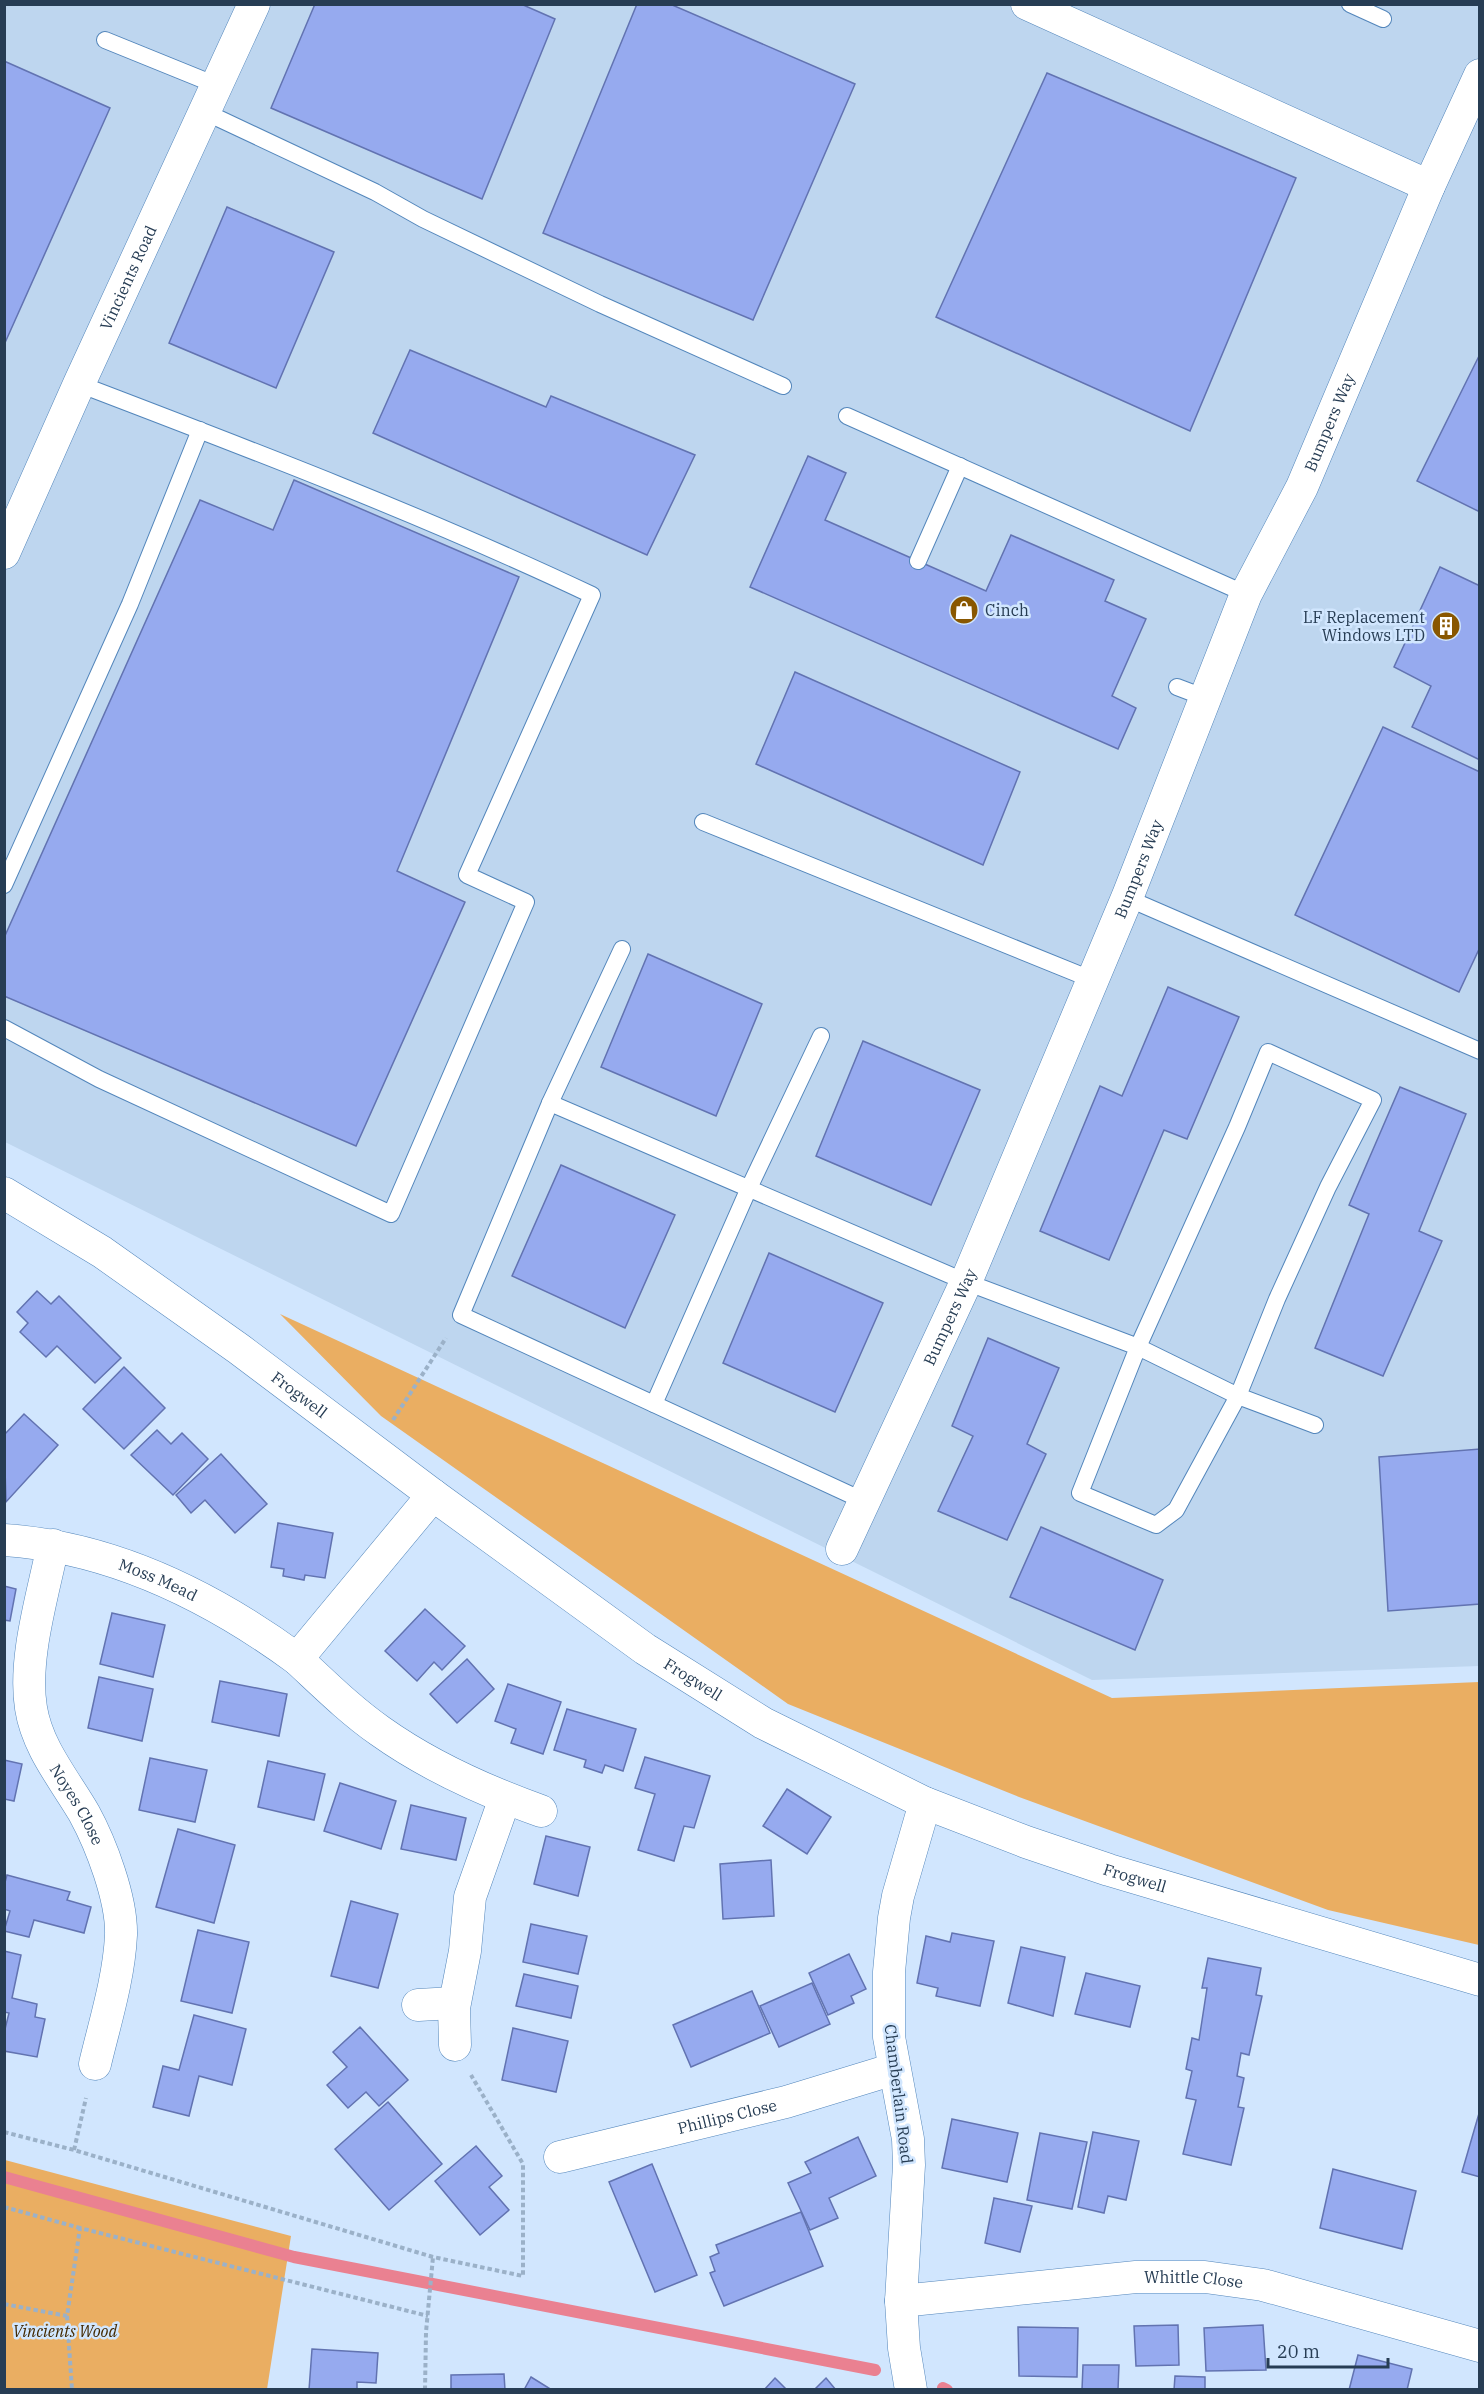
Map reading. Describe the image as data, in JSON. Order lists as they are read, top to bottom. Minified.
{"streets":{"street":["Vincients Road","Bumpers Way","Frogwell","Moss Mead","Noyes Close","Chamberlain Road","Phillips Close","Whittle Close"]},"crossings":[["Frogwell","Chamberlain Road"],["Moss Mead","Noyes Close"],["Chamberlain Road","Phillips Close"],["Chamberlain Road","Whittle Close"]],"parks":["Vincients Wood"],"places":{"shop":["Cinch"],"building":["LF Replacement Windows LTD"]},"scale_bar":"20 m"}
